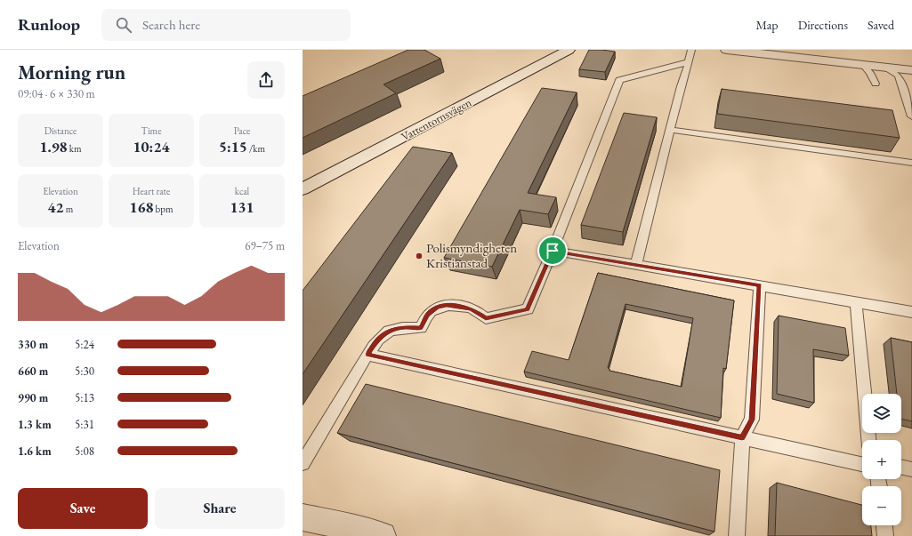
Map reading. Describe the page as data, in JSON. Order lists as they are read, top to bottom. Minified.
{"streets":{"street":["Vattentornsvägen"]},"places":["Polismyndigheten Kristianstad"],"page":{"header":"Runloop","search":"Search here","nav":["Map","Directions","Saved"],"heading":["Morning run","09:04 · 6 × 330 m"],"stats":[["Distance","1.98 km"],["Time","10:24"],["Pace","5:15 /km"],["Elevation","42 m"],["Heart rate","168 bpm"],["kcal","131"]],"chart":["Elevation","69–75 m"],"list":[{"name":"330 m","note":"5:24"},{"name":"660 m","note":"5:30"},{"name":"990 m","note":"5:13"},{"name":"1.3 km","note":"5:31"},{"name":"1.6 km","note":"5:08"}],"map_buttons":["+","−"],"buttons":["Save","Share"]}}
